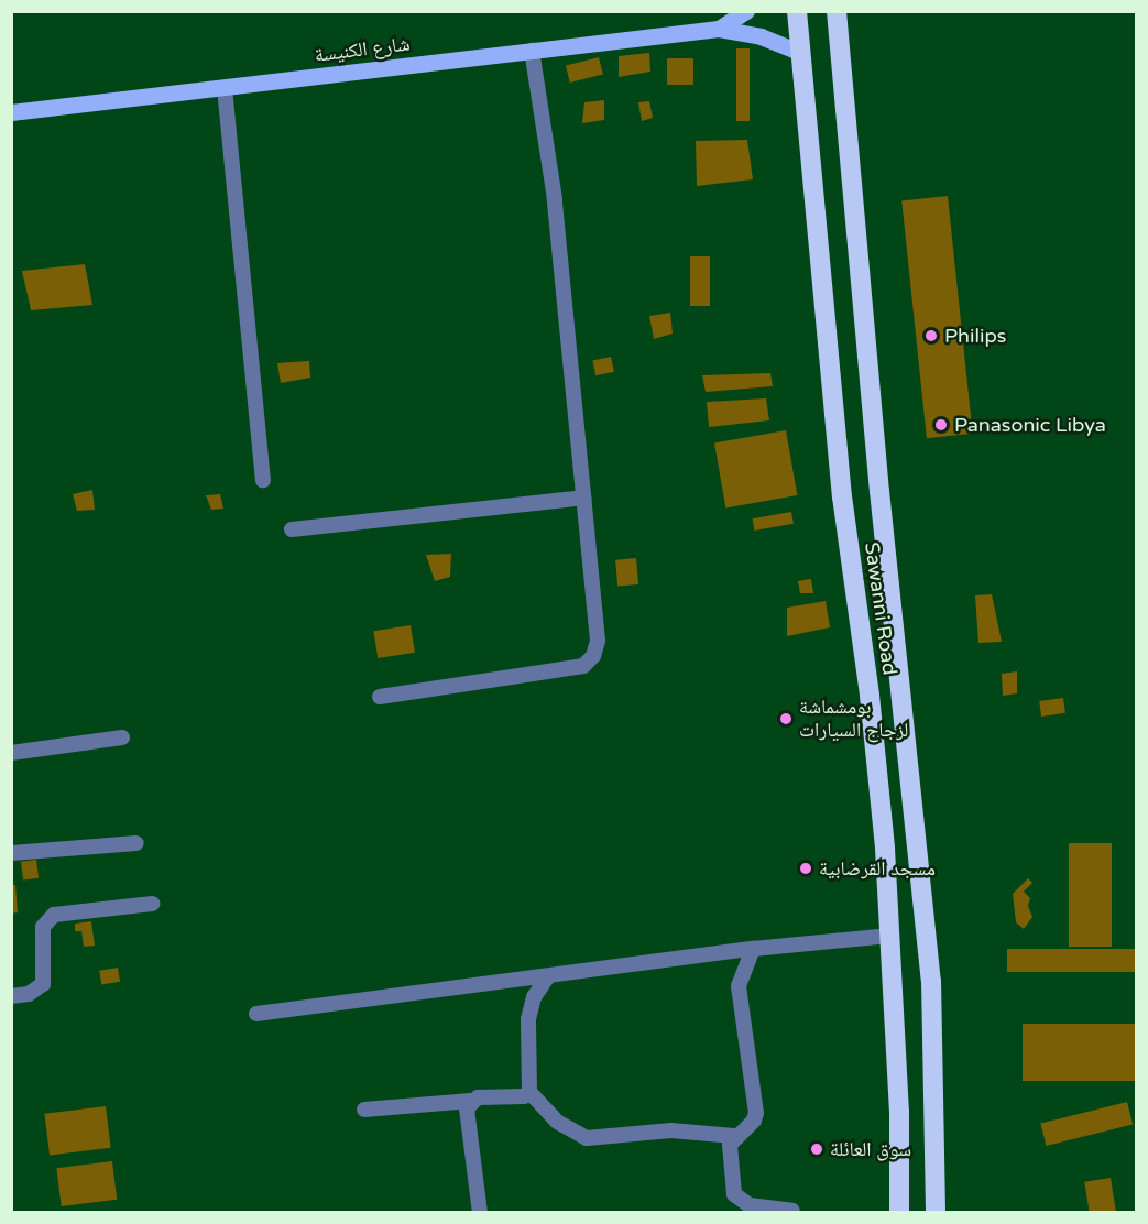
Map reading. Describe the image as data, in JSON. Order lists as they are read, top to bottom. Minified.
{"streets":{"highway":["Sawanni Road"],"main road":["شارع الكنيسة"]},"crossings":[["شارع الكنيسة","Sawanni Road"]],"places":["Philips","Panasonic Libya","بومشماشة لزجاج السيارات","مسجد القرضابية","سوق العائلة"]}
